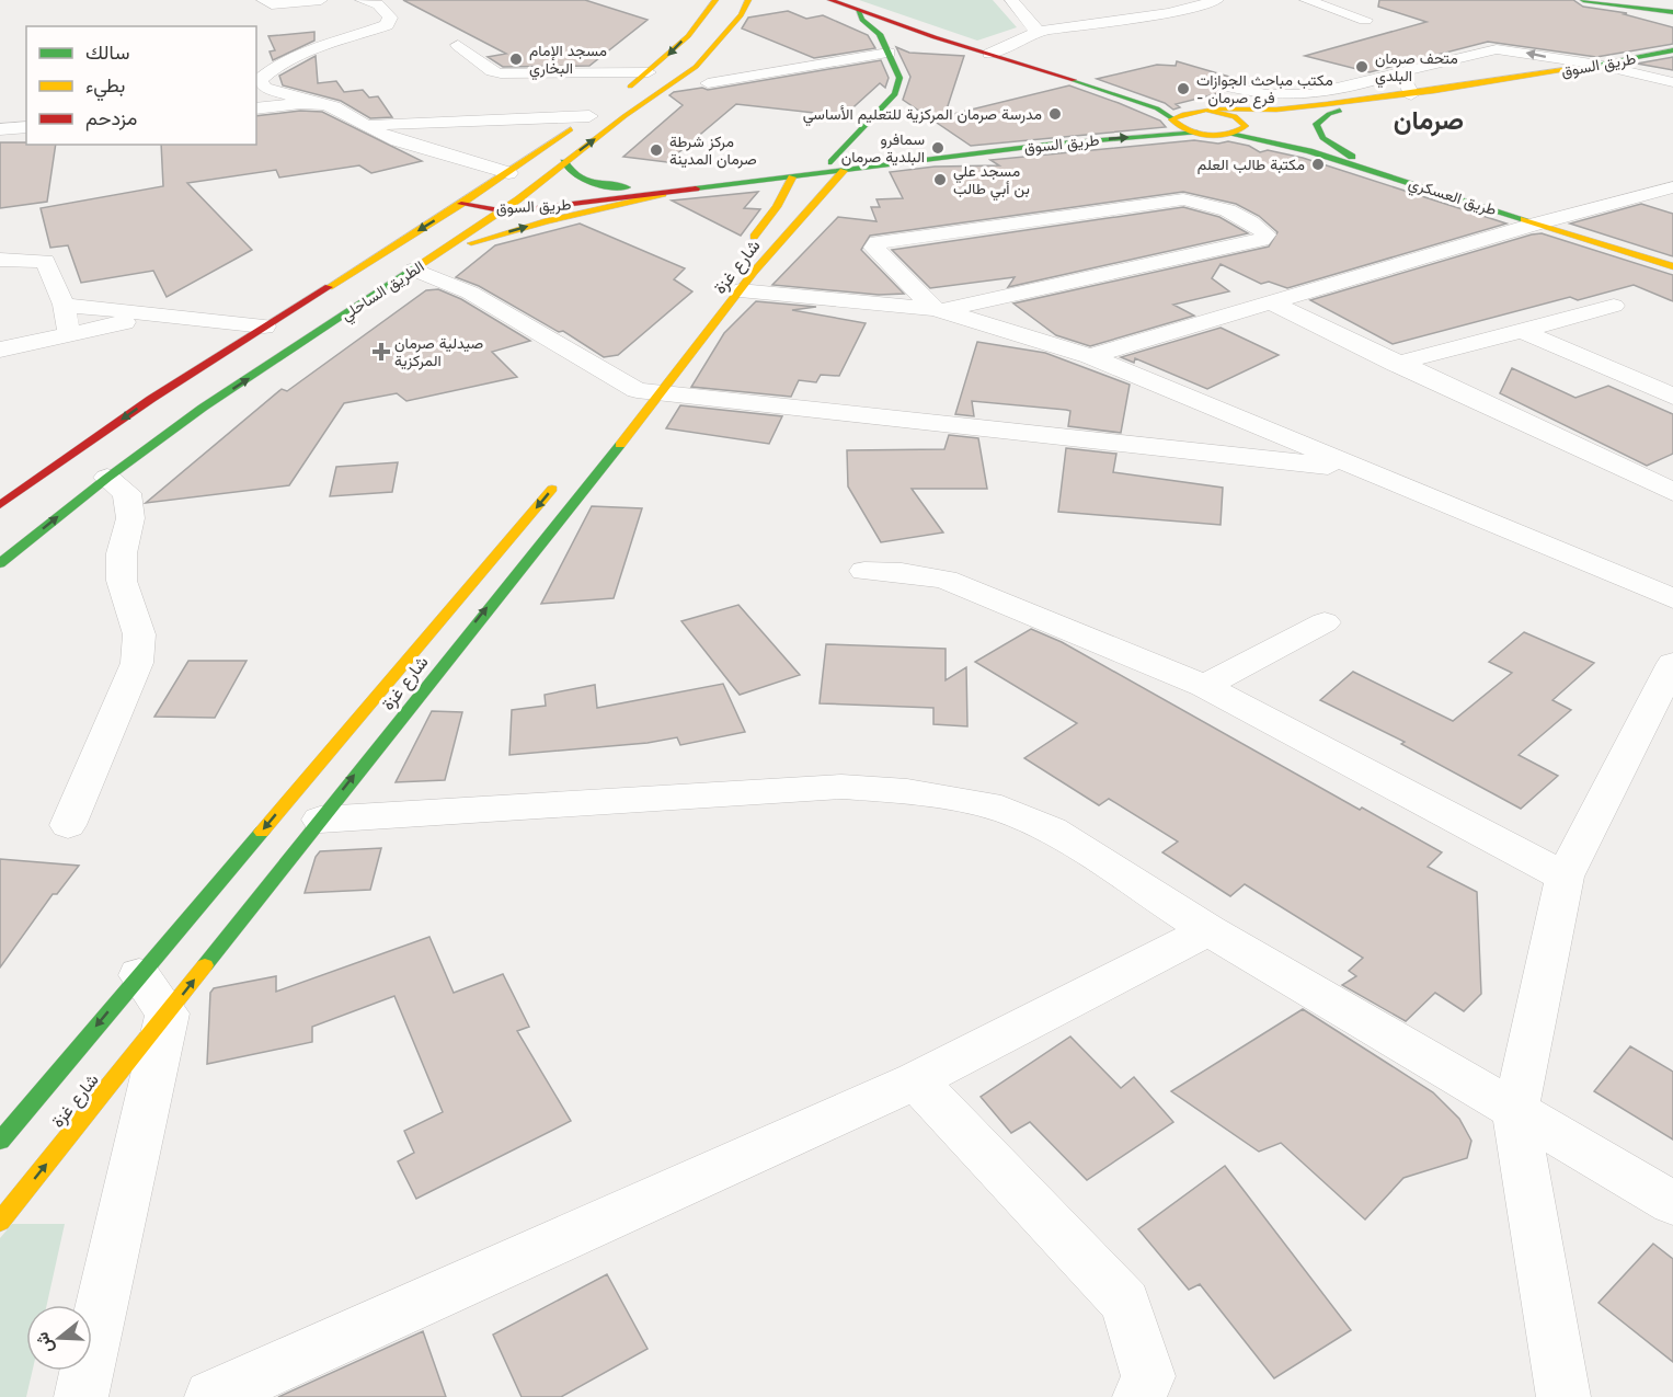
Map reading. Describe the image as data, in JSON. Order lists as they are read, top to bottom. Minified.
{"streets":{"main road":["طريق السوق","طريق العسكري","شارع غزة","الطريق الساحلي"]},"crossings":[["طريق السوق","طريق العسكري"],["طريق السوق","شارع غزة"],["طريق السوق","الطريق الساحلي"]],"districts":["صرمان"],"places":{"other":["مسجد الإمام البخاري","متحف صرمان البلدي","مكتب مباحث الجوازات - فرع صرمان","مدرسة صرمان المركزية للتعليم الأساسي","سمافرو البلدية صرمان","مركز شرطة صرمان المدينة","مكتبة طالب العلم","مسجد علي بن أبي طالب"],"health":["صيدلية صرمان المركزية"]},"legend":["سالك","بطيء","مزدحم"],"north":"left"}
